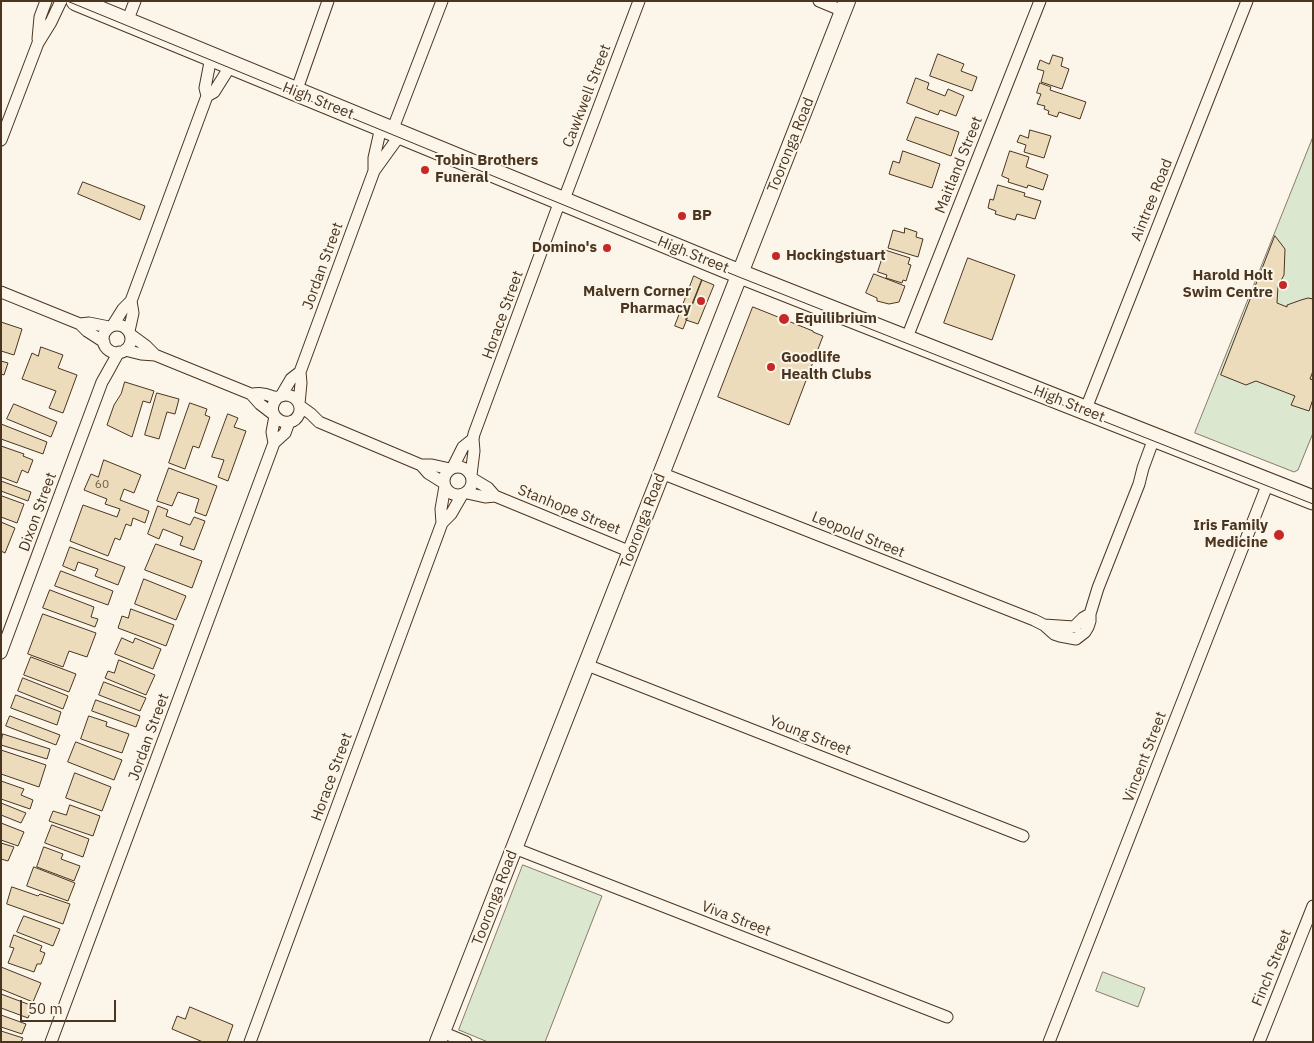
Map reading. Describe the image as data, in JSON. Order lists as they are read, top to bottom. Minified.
{"streets":{"main road":["High Street","Tooronga Road"],"street":["Cawkwell Street","Maitland Street","Aintree Road","Jordan Street","Horace Street","Stanhope Street","Dixon Street","Leopold Street","Young Street","Vincent Street","Viva Street","Finch Street"]},"crossings":[["Cawkwell Street","High Street"],["Cawkwell Street","Horace Street"],["High Street","Tooronga Road"],["High Street","Maitland Street"],["High Street","Aintree Road"],["High Street","Jordan Street"],["High Street","Horace Street"],["High Street","Leopold Street"],["High Street","Vincent Street"],["Tooronga Road","Stanhope Street"],["Tooronga Road","Leopold Street"],["Tooronga Road","Young Street"],["Tooronga Road","Viva Street"],["Horace Street","Stanhope Street"]],"places":["Tobin Brothers Funeral","BP","Domino's","Hockingstuart","Harold Holt Swim Centre","Malvern Corner Pharmacy","Equilibrium","Goodlife Health Clubs","Iris Family Medicine"],"house_numbers":["60"],"scale_bar":"50 m"}
